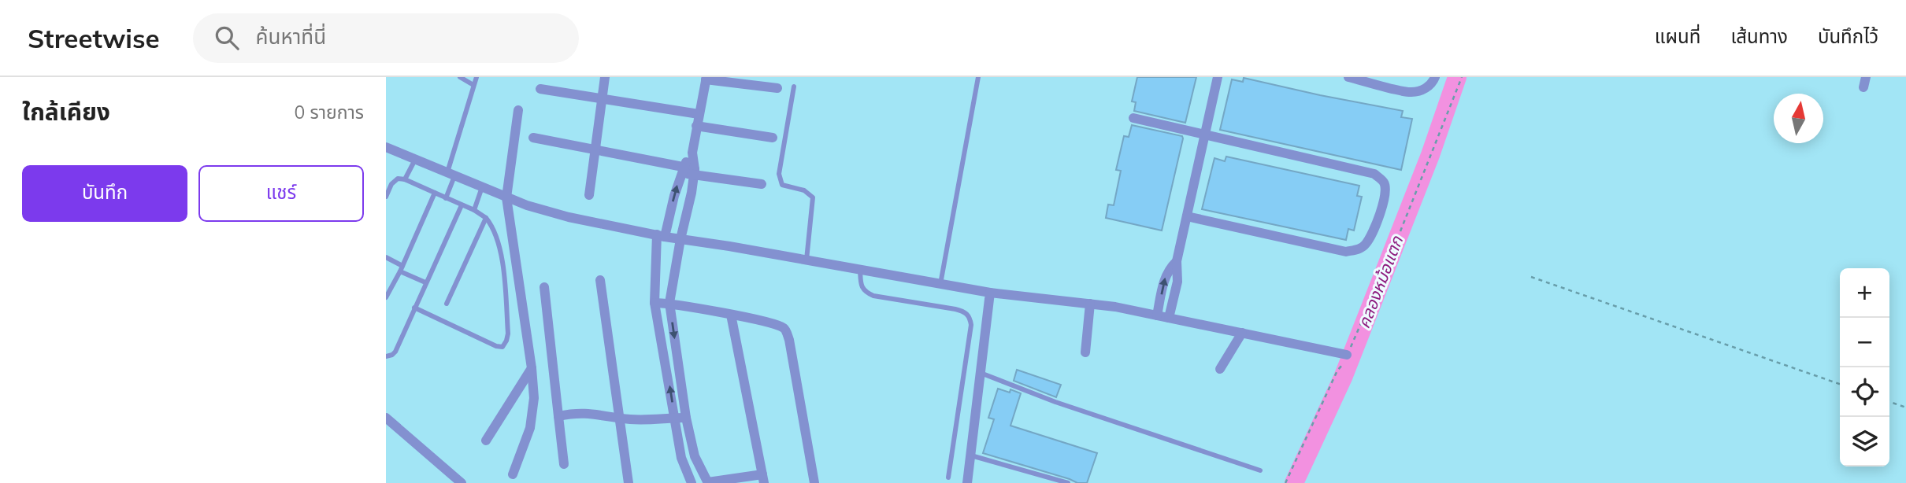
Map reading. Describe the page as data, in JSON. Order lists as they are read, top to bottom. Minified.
{"water":["คลองหม้อแตก"],"north":"top","page":{"header":"Streetwise","search":"ค้นหาที่นี่","nav":["แผนที่","เส้นทาง","บันทึกไว้"],"heading":["ใกล้เคียง","0 รายการ"],"buttons":["บันทึก","แชร์"],"map_buttons":["+","−"]}}
